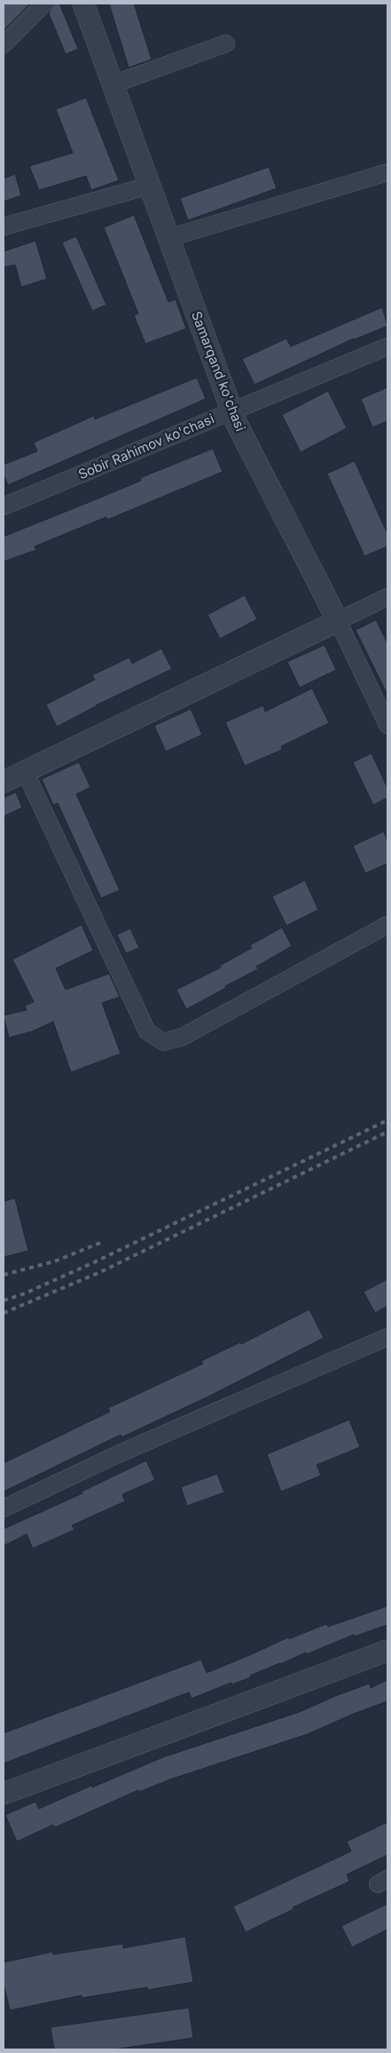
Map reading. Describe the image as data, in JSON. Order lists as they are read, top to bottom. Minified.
{"streets":{"street":["Samarqand ko'chasi","Sobir Rahimov ko'chasi"]},"crossings":[["Samarqand ko'chasi","Sobir Rahimov ko'chasi"]]}
